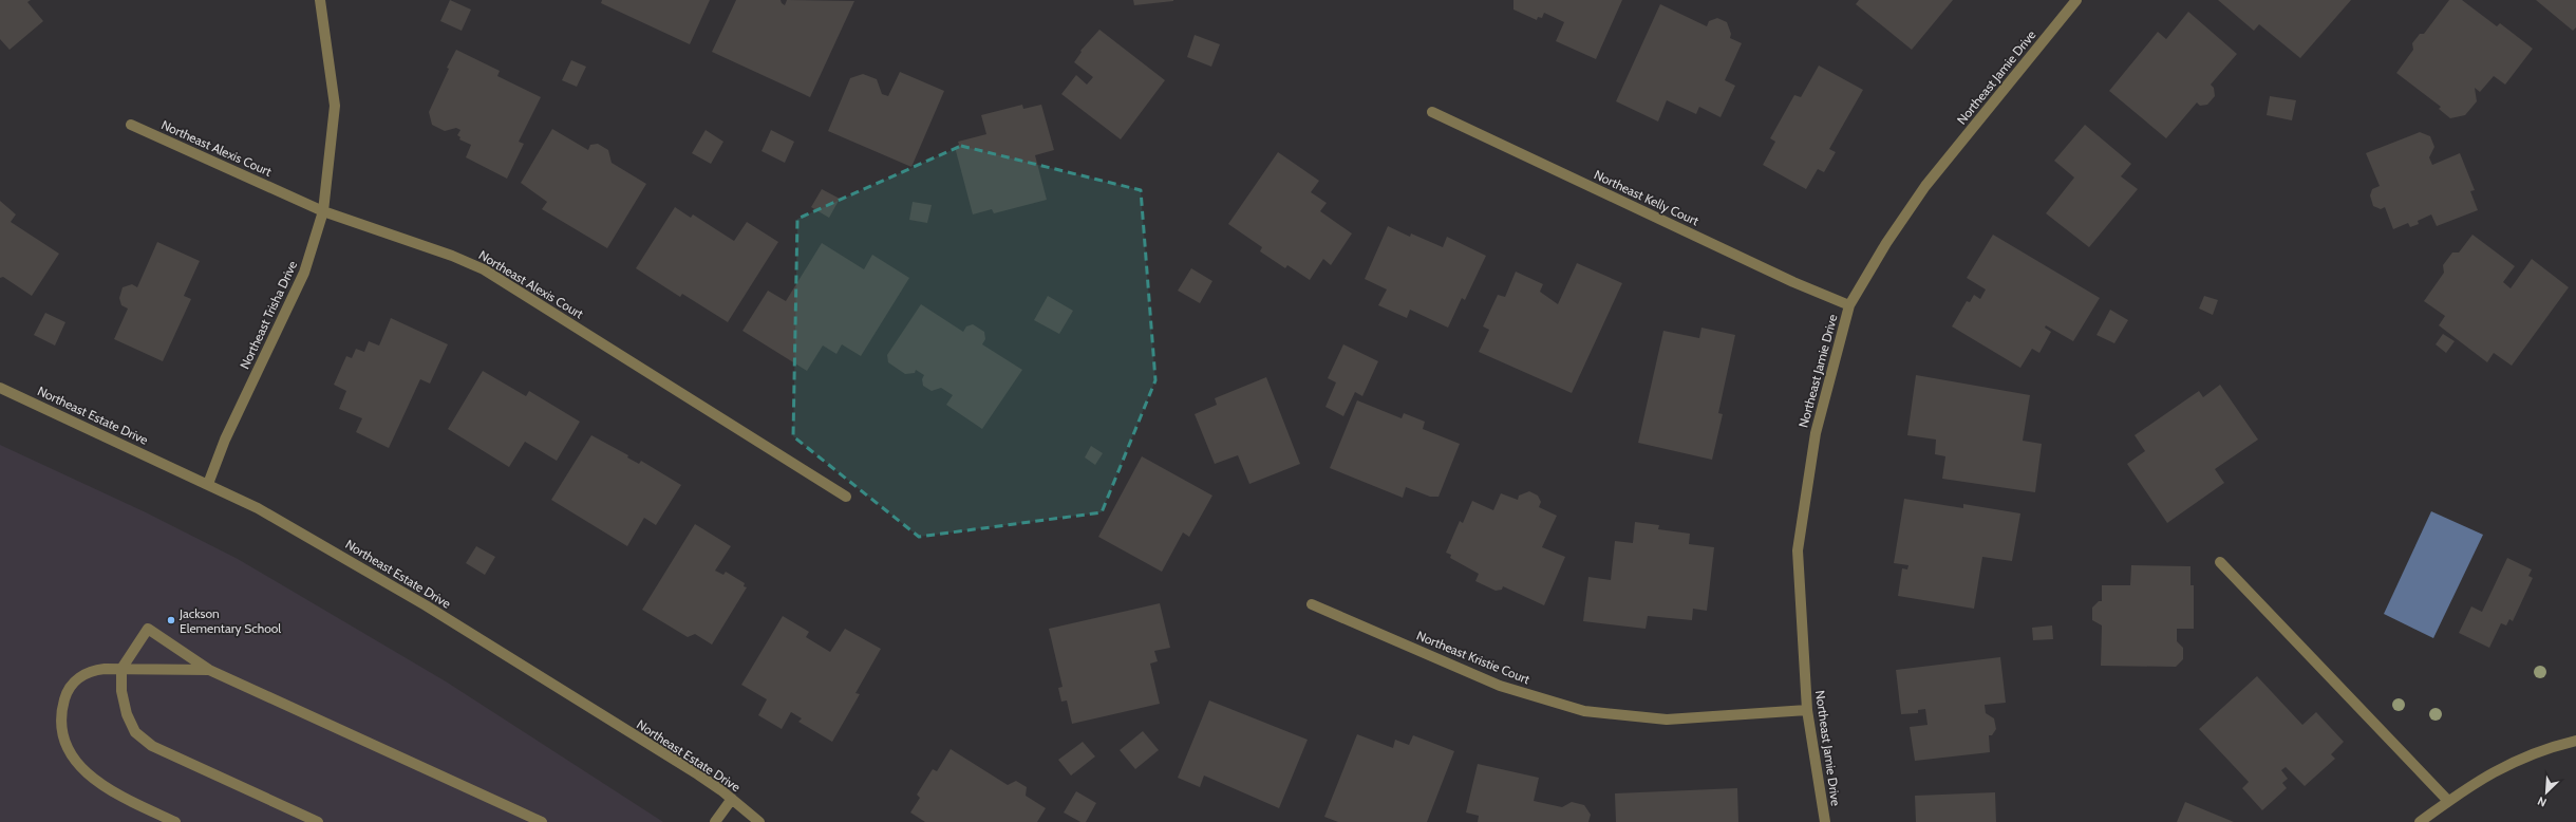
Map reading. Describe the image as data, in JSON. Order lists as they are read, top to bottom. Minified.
{"streets":{"street":["Northeast Jamie Drive","Northeast Alexis Court","Northeast Kelly Court","Northeast Trisha Drive","Northeast Estate Drive","Northeast Kristie Court"]},"crossings":[["Northeast Jamie Drive","Northeast Kelly Court"],["Northeast Jamie Drive","Northeast Kristie Court"],["Northeast Alexis Court","Northeast Trisha Drive"],["Northeast Trisha Drive","Northeast Estate Drive"]],"places":["Jackson Elementary School"],"north":"bottom left"}
